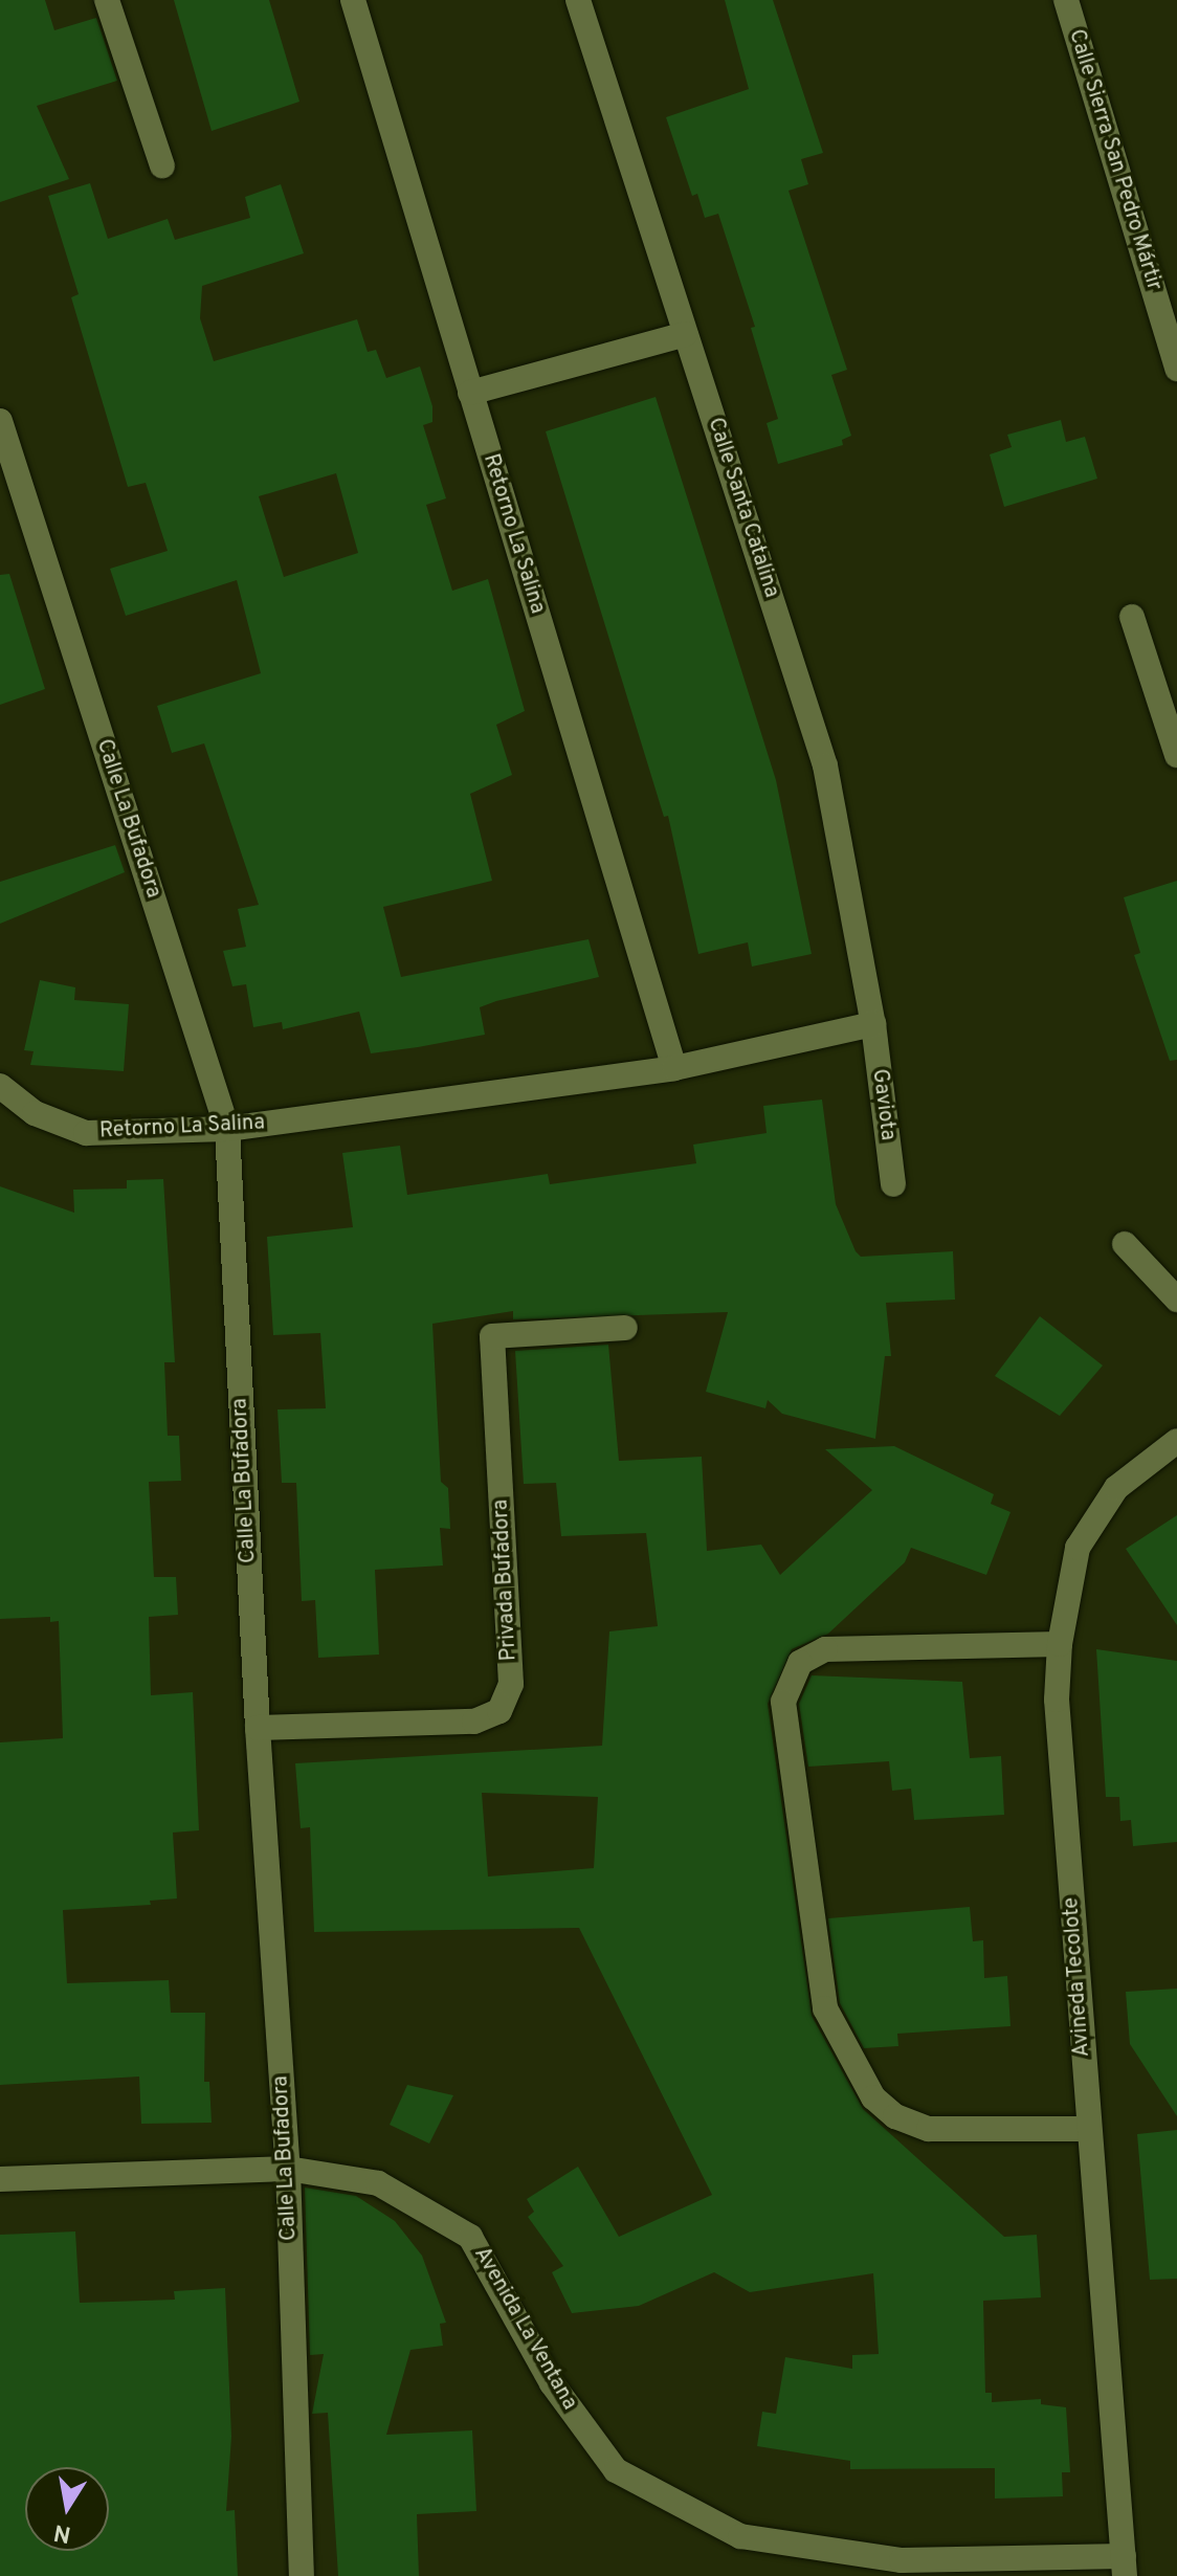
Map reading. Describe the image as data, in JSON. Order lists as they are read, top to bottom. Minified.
{"streets":{"street":["Calle Sierra San Pedro Mártir","Calle Santa Catalina","Retorno La Salina","Calle La Bufadora","Gaviota","Privada Bufadora","Avineda Tecolote","Avenida La Ventana"]},"crossings":[["Calle Santa Catalina","Retorno La Salina"],["Calle Santa Catalina","Gaviota"],["Retorno La Salina","Calle La Bufadora"],["Retorno La Salina","Gaviota"],["Calle La Bufadora","Privada Bufadora"],["Calle La Bufadora","Avenida La Ventana"],["Avineda Tecolote","Avenida La Ventana"]],"north":"bottom"}
